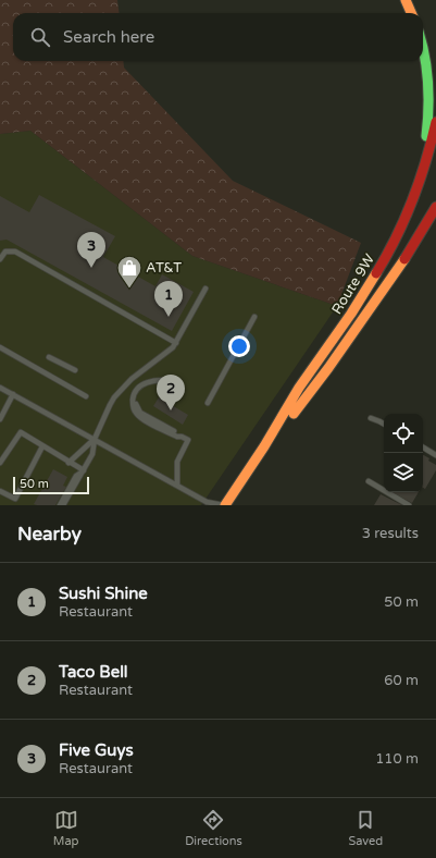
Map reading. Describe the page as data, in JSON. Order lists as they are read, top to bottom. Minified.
{"streets":{"main road":["Route 9W"]},"places":{"shop":["AT&T"]},"scale_bar":"50 m","page":{"search":"Search here","pins":["3","1","2"],"scale":"50 m","heading":["Nearby","3 results"],"list":[{"mark":"1","name":"Sushi Shine","note":"Restaurant","value":"50 m"},{"mark":"2","name":"Taco Bell","note":"Restaurant","value":"60 m"},{"mark":"3","name":"Five Guys","note":"Restaurant","value":"110 m"}],"nav":["Map","Directions","Saved"]}}
